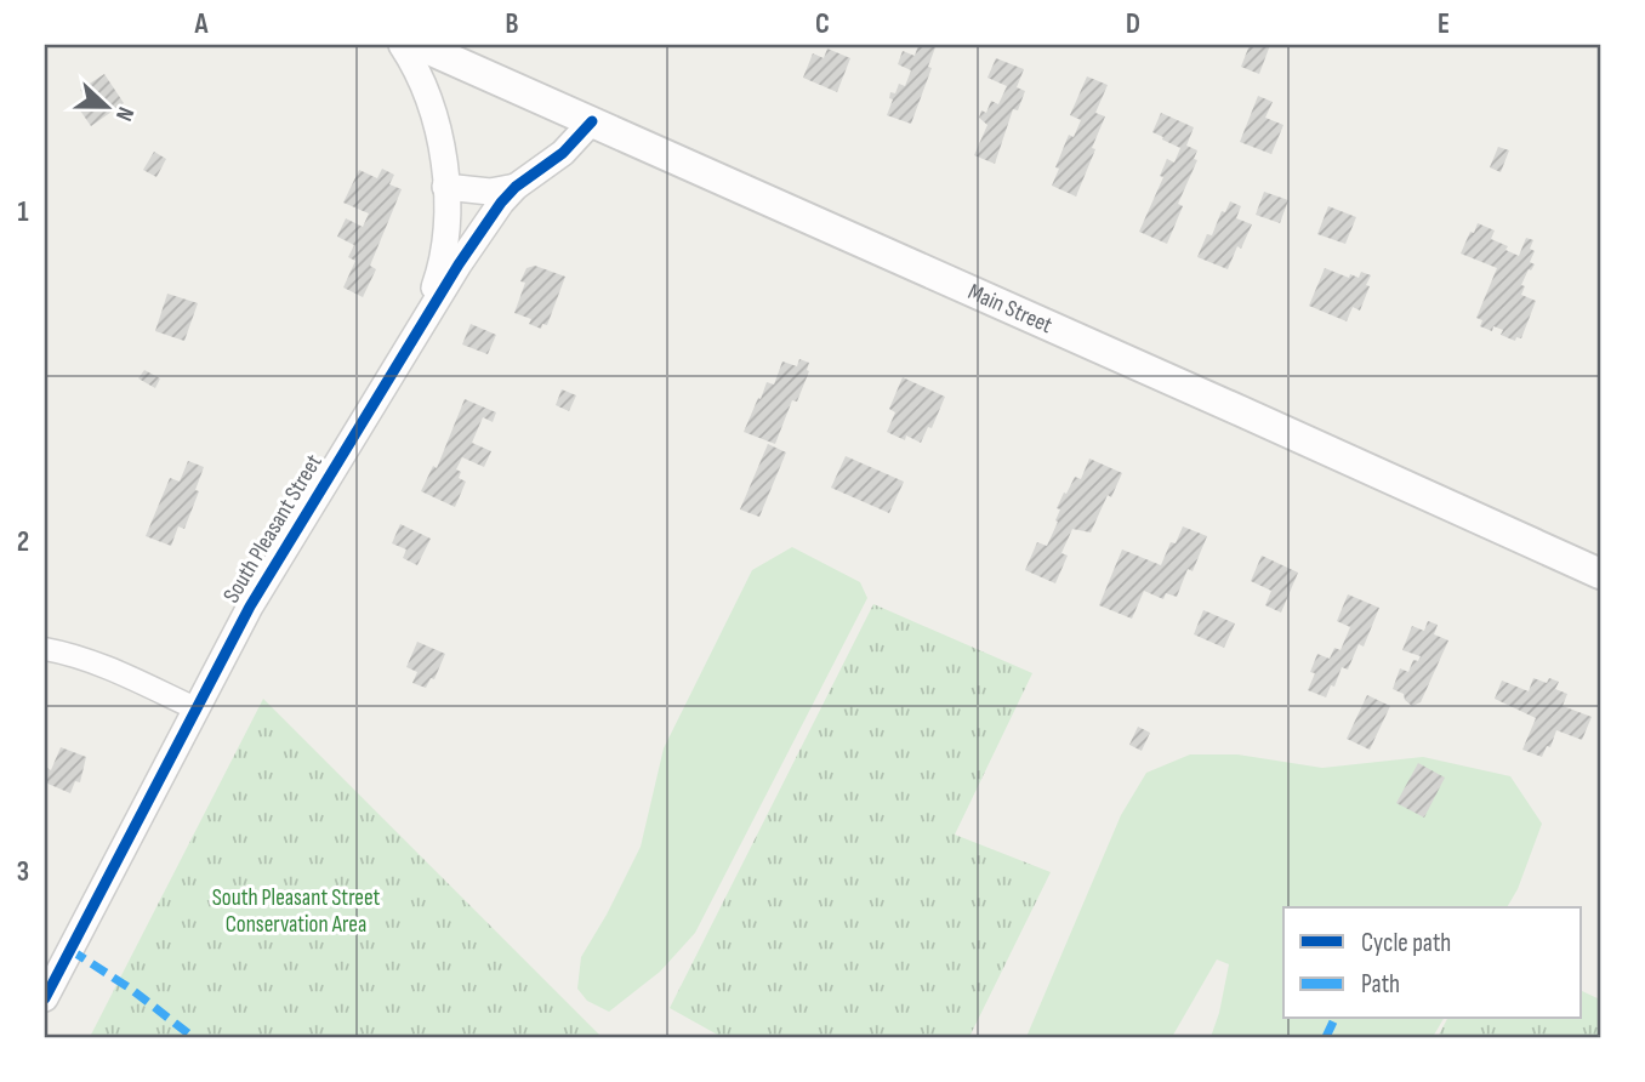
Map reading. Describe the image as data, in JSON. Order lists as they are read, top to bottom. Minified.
{"streets":{"main road":["Main Street"],"street":["South Pleasant Street"]},"crossings":[["Main Street","South Pleasant Street"]],"parks":["South Pleasant Street Conservation Area"],"legend":["Cycle path","Path"],"north":"right","grid":{"columns":["A","B","C","D","E"],"rows":["1","2","3"]}}
